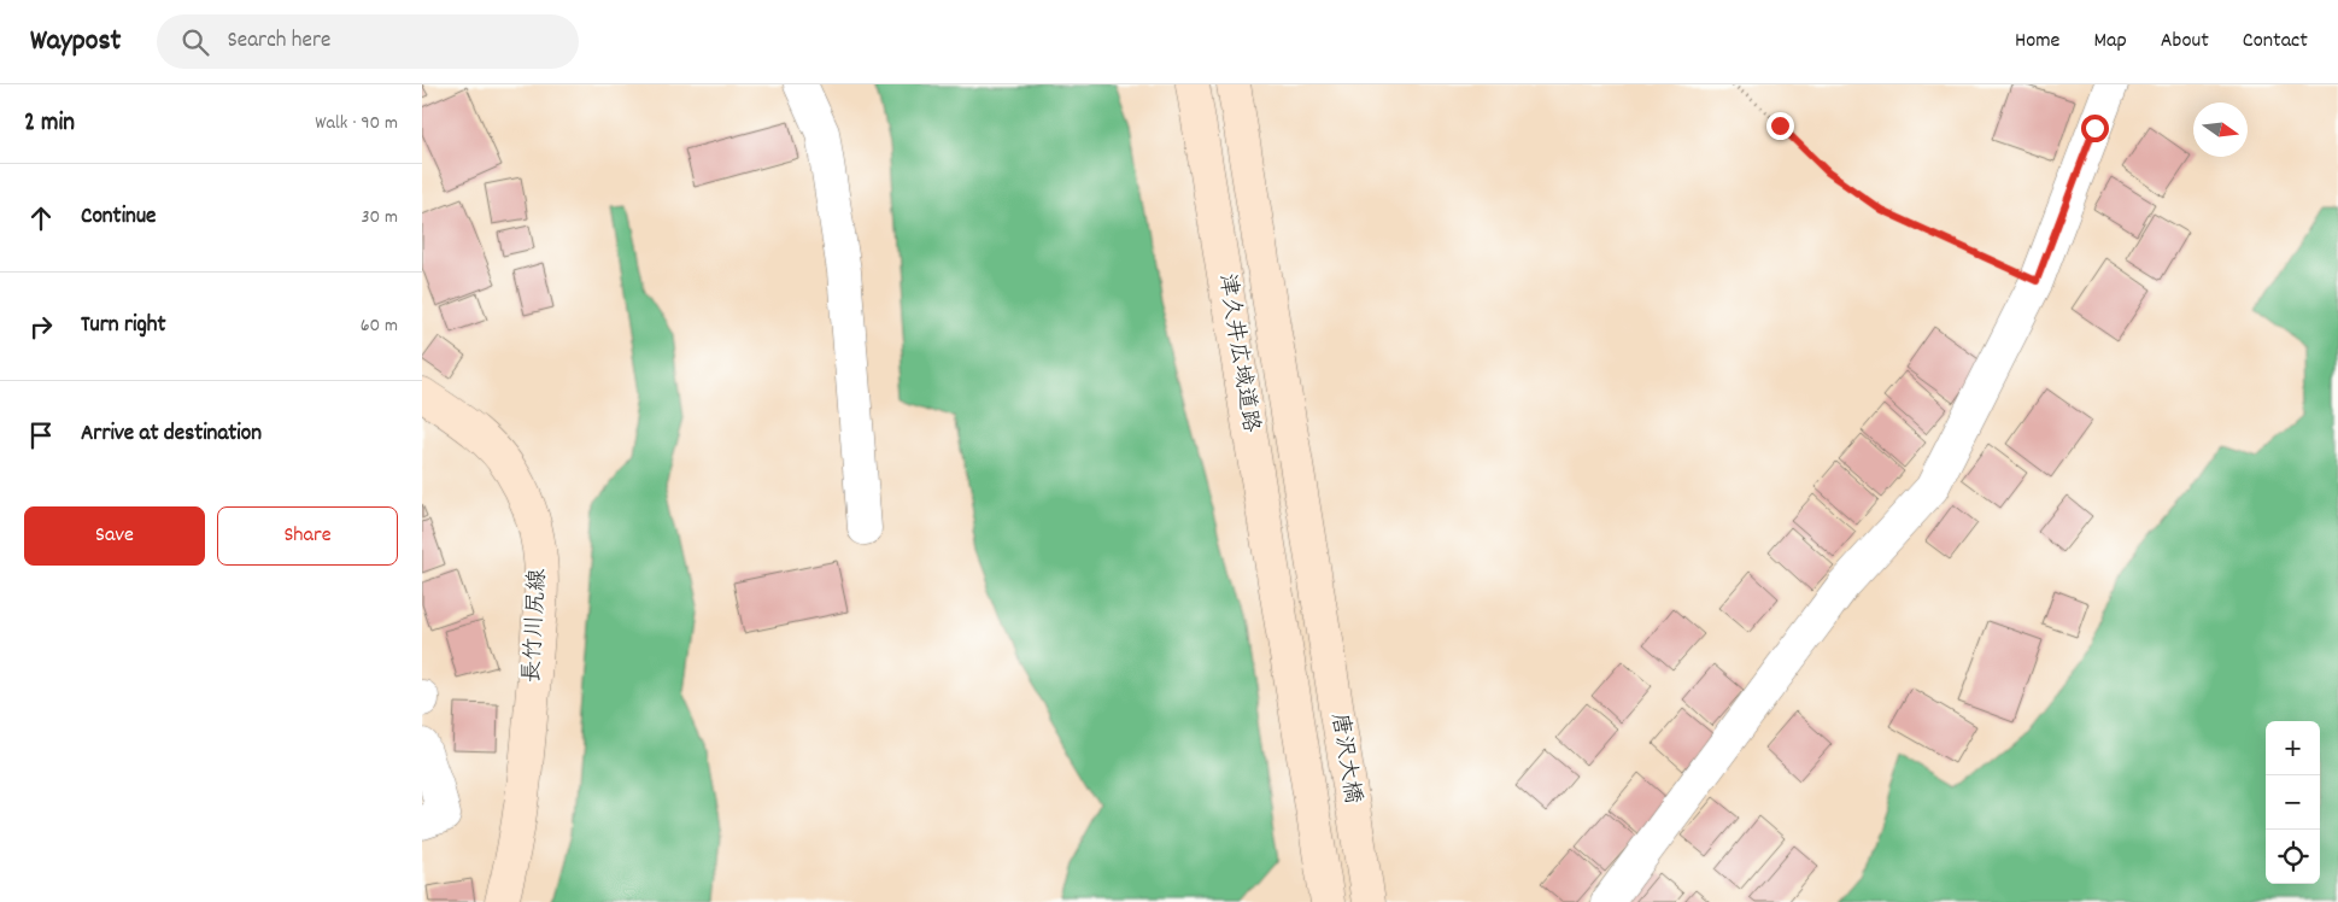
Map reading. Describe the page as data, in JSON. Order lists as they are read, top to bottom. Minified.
{"streets":{"main road":["津久井広域道路","長竹川尻線","唐沢大橋"]},"crossings":[["津久井広域道路","唐沢大橋"]],"north":"right","page":{"header":"Waypost","search":"Search here","nav":["Home","Map","About","Contact"],"heading":["2 min","Walk · 90 m"],"list":[["Continue","30 m"],["Turn right","60 m"],"Arrive at destination"],"buttons":["Save","Share"],"map_buttons":["+","−"]}}
